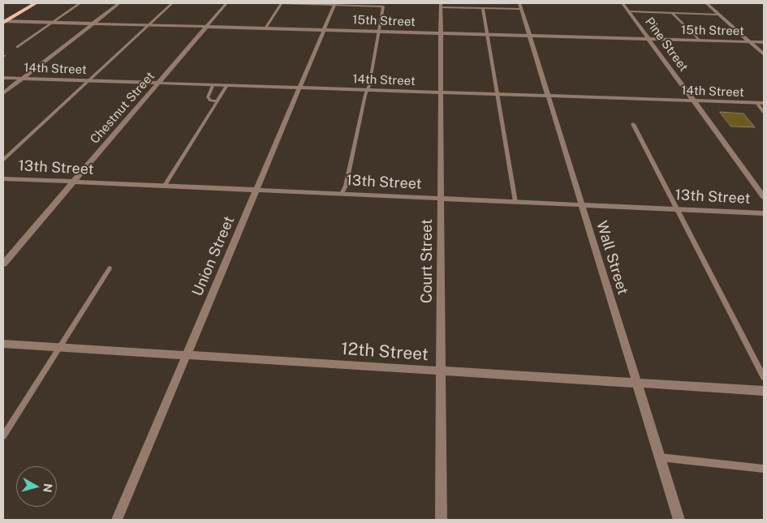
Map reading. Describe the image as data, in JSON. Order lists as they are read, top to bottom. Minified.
{"streets":{"street":["15th Street","Pine Street","14th Street","Chestnut Street","13th Street","Union Street","Wall Street","Court Street","12th Street"]},"crossings":[["15th Street","Pine Street"],["15th Street","Chestnut Street"],["15th Street","Union Street"],["15th Street","Wall Street"],["15th Street","Court Street"],["Pine Street","14th Street"],["14th Street","Chestnut Street"],["14th Street","Union Street"],["14th Street","Wall Street"],["14th Street","Court Street"],["Chestnut Street","13th Street"],["13th Street","Union Street"],["13th Street","Wall Street"],["13th Street","Court Street"],["Union Street","12th Street"],["Wall Street","12th Street"],["Court Street","12th Street"]],"north":"right"}
